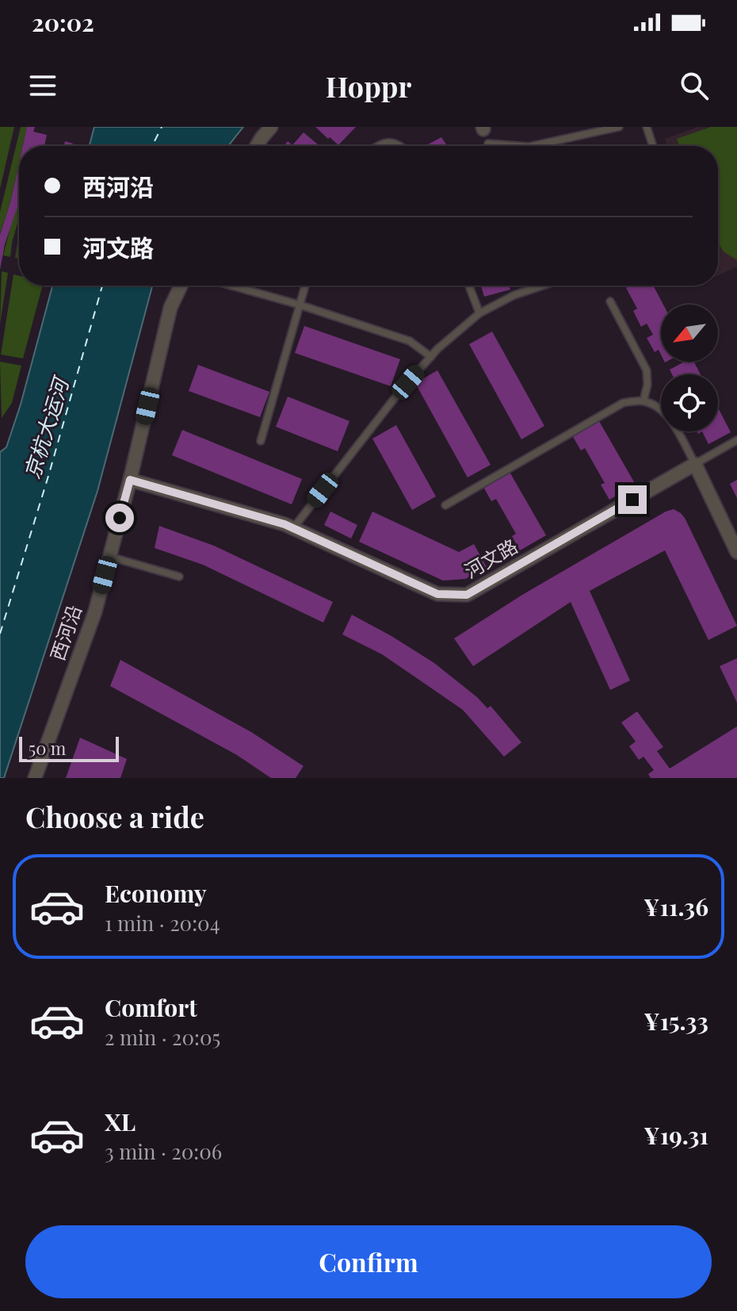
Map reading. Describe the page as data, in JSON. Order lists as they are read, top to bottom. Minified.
{"streets":{"street":["河文路","西河沿"]},"crossings":[["河文路","西河沿"]],"water":["京杭大运河"],"scale_bar":"50 m","north":"bottom left","page":{"status":"20:02","header":"Hoppr","banner":["西河沿","河文路"],"scale":"50 m","heading":"Choose a ride","list":[{"name":"Economy","note":"1 min · 20:04","value":"¥11.36"},{"name":"Comfort","note":"2 min · 20:05","value":"¥15.33"},{"name":"XL","note":"3 min · 20:06","value":"¥19.31"}],"buttons":"Confirm"}}
